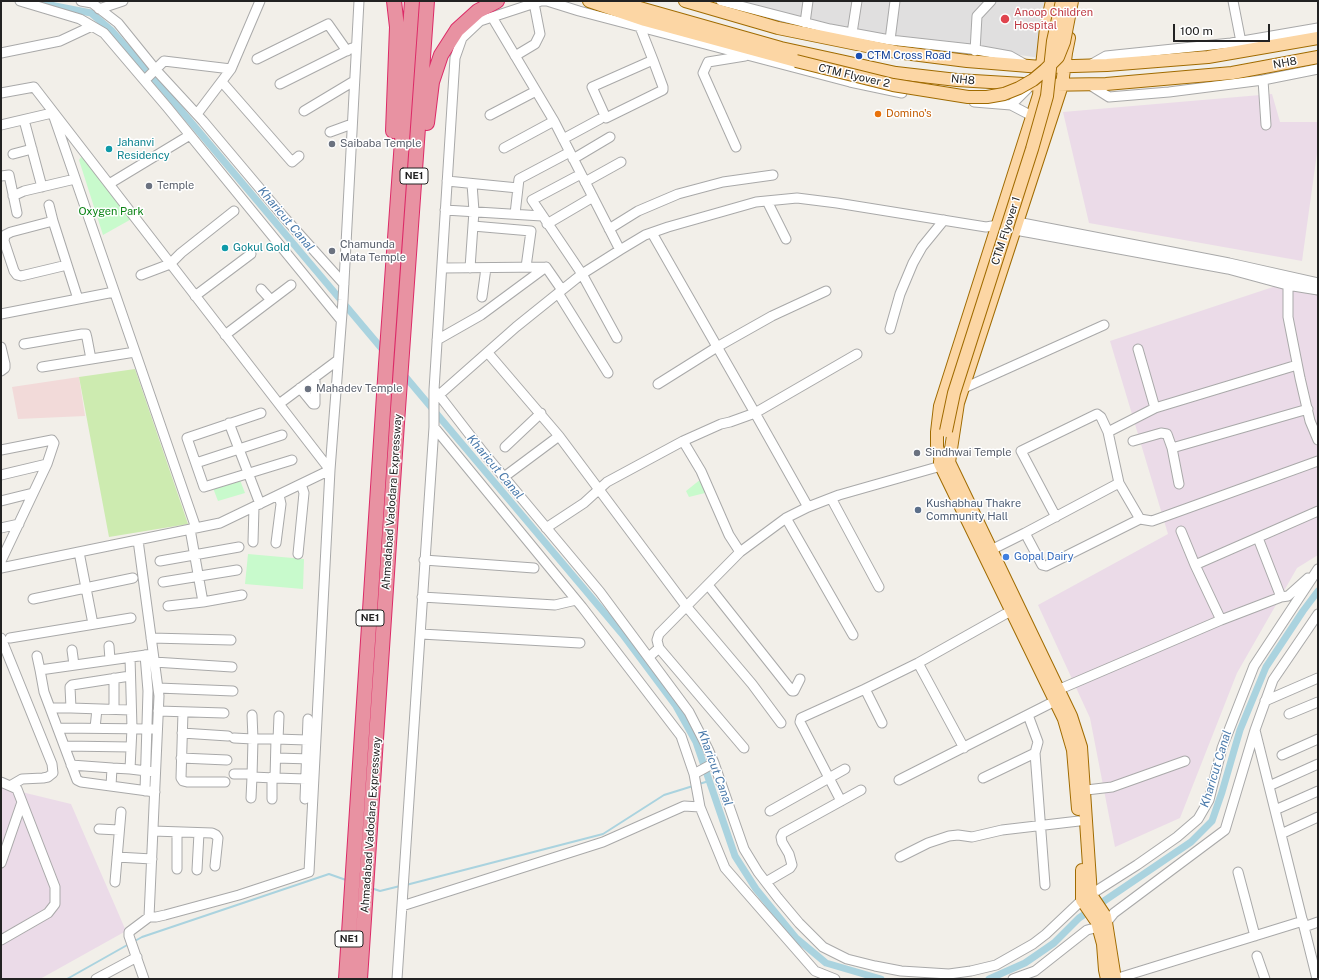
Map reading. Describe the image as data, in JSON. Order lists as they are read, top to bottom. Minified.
{"streets":{"highway":["NE1","Ahmadabad Vadodara Expressway"],"main road":["NH8","CTM Flyover 2","CTM Flyover 1"]},"water":["Kharicut Canal"],"parks":["Oxygen Park"],"places":["Anoop Children Hospital","CTM Cross Road","Domino's","Saibaba Temple","Jahanvi Residency","Temple","Gokul Gold","Chamunda Mata Temple","Mahadev Temple","Sindhwai Temple","Kushabhau Thakre Community Hall","Gopal Dairy"],"scale_bar":"100 m"}
